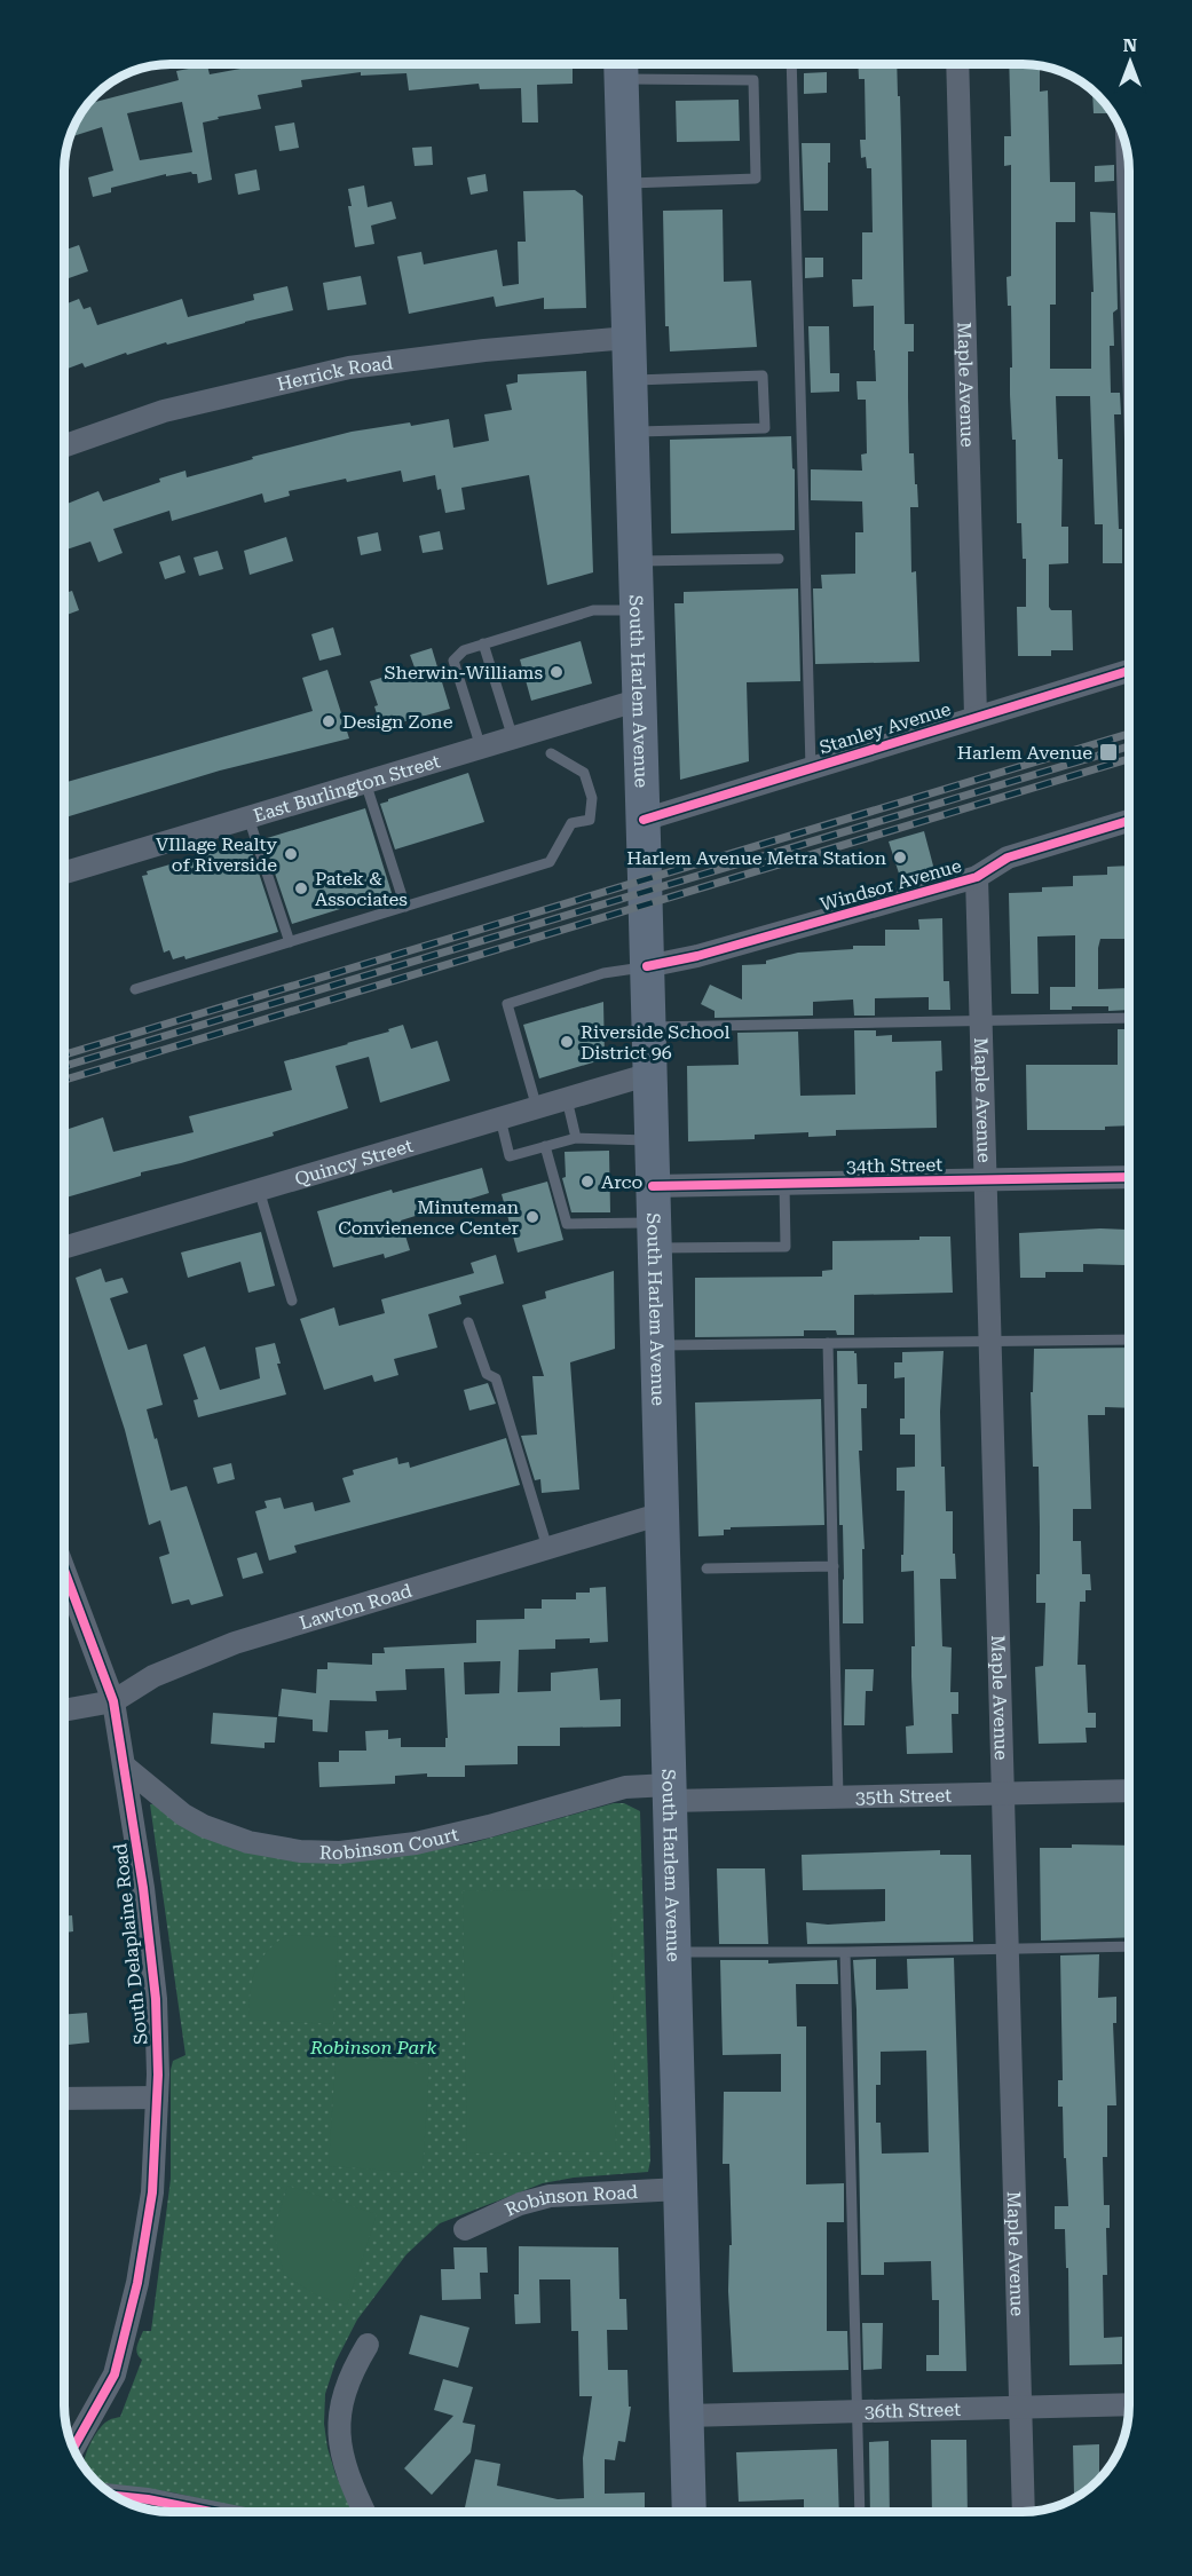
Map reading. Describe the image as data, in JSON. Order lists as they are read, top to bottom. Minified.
{"streets":{"main road":["South Harlem Avenue"],"street":["Herrick Road","Maple Avenue","Stanley Avenue","East Burlington Street","Windsor Avenue","Quincy Street","34th Street","Lawton Road","35th Street","Robinson Court","South Delaplaine Road","Robinson Road","36th Street"]},"crossings":[["Herrick Road","South Harlem Avenue"],["Maple Avenue","Stanley Avenue"],["Maple Avenue","Windsor Avenue"],["Maple Avenue","34th Street"],["Maple Avenue","35th Street"],["Maple Avenue","36th Street"],["South Harlem Avenue","Stanley Avenue"],["South Harlem Avenue","East Burlington Street"],["South Harlem Avenue","Windsor Avenue"],["South Harlem Avenue","Quincy Street"],["South Harlem Avenue","34th Street"],["South Harlem Avenue","Lawton Road"],["South Harlem Avenue","35th Street"],["South Harlem Avenue","Robinson Court"],["South Harlem Avenue","Robinson Road"],["South Harlem Avenue","36th Street"],["Lawton Road","South Delaplaine Road"],["35th Street","Robinson Court"],["Robinson Court","South Delaplaine Road"]],"parks":["Robinson Park"],"places":{"other":["Sherwin-Williams","Design Zone","VIllage Realty of Riverside","Harlem Avenue Metra Station","Patek & Associates","Riverside School District 96","Arco","Minuteman Convienence Center"],"transit":["Harlem Avenue"]},"north":"top"}
